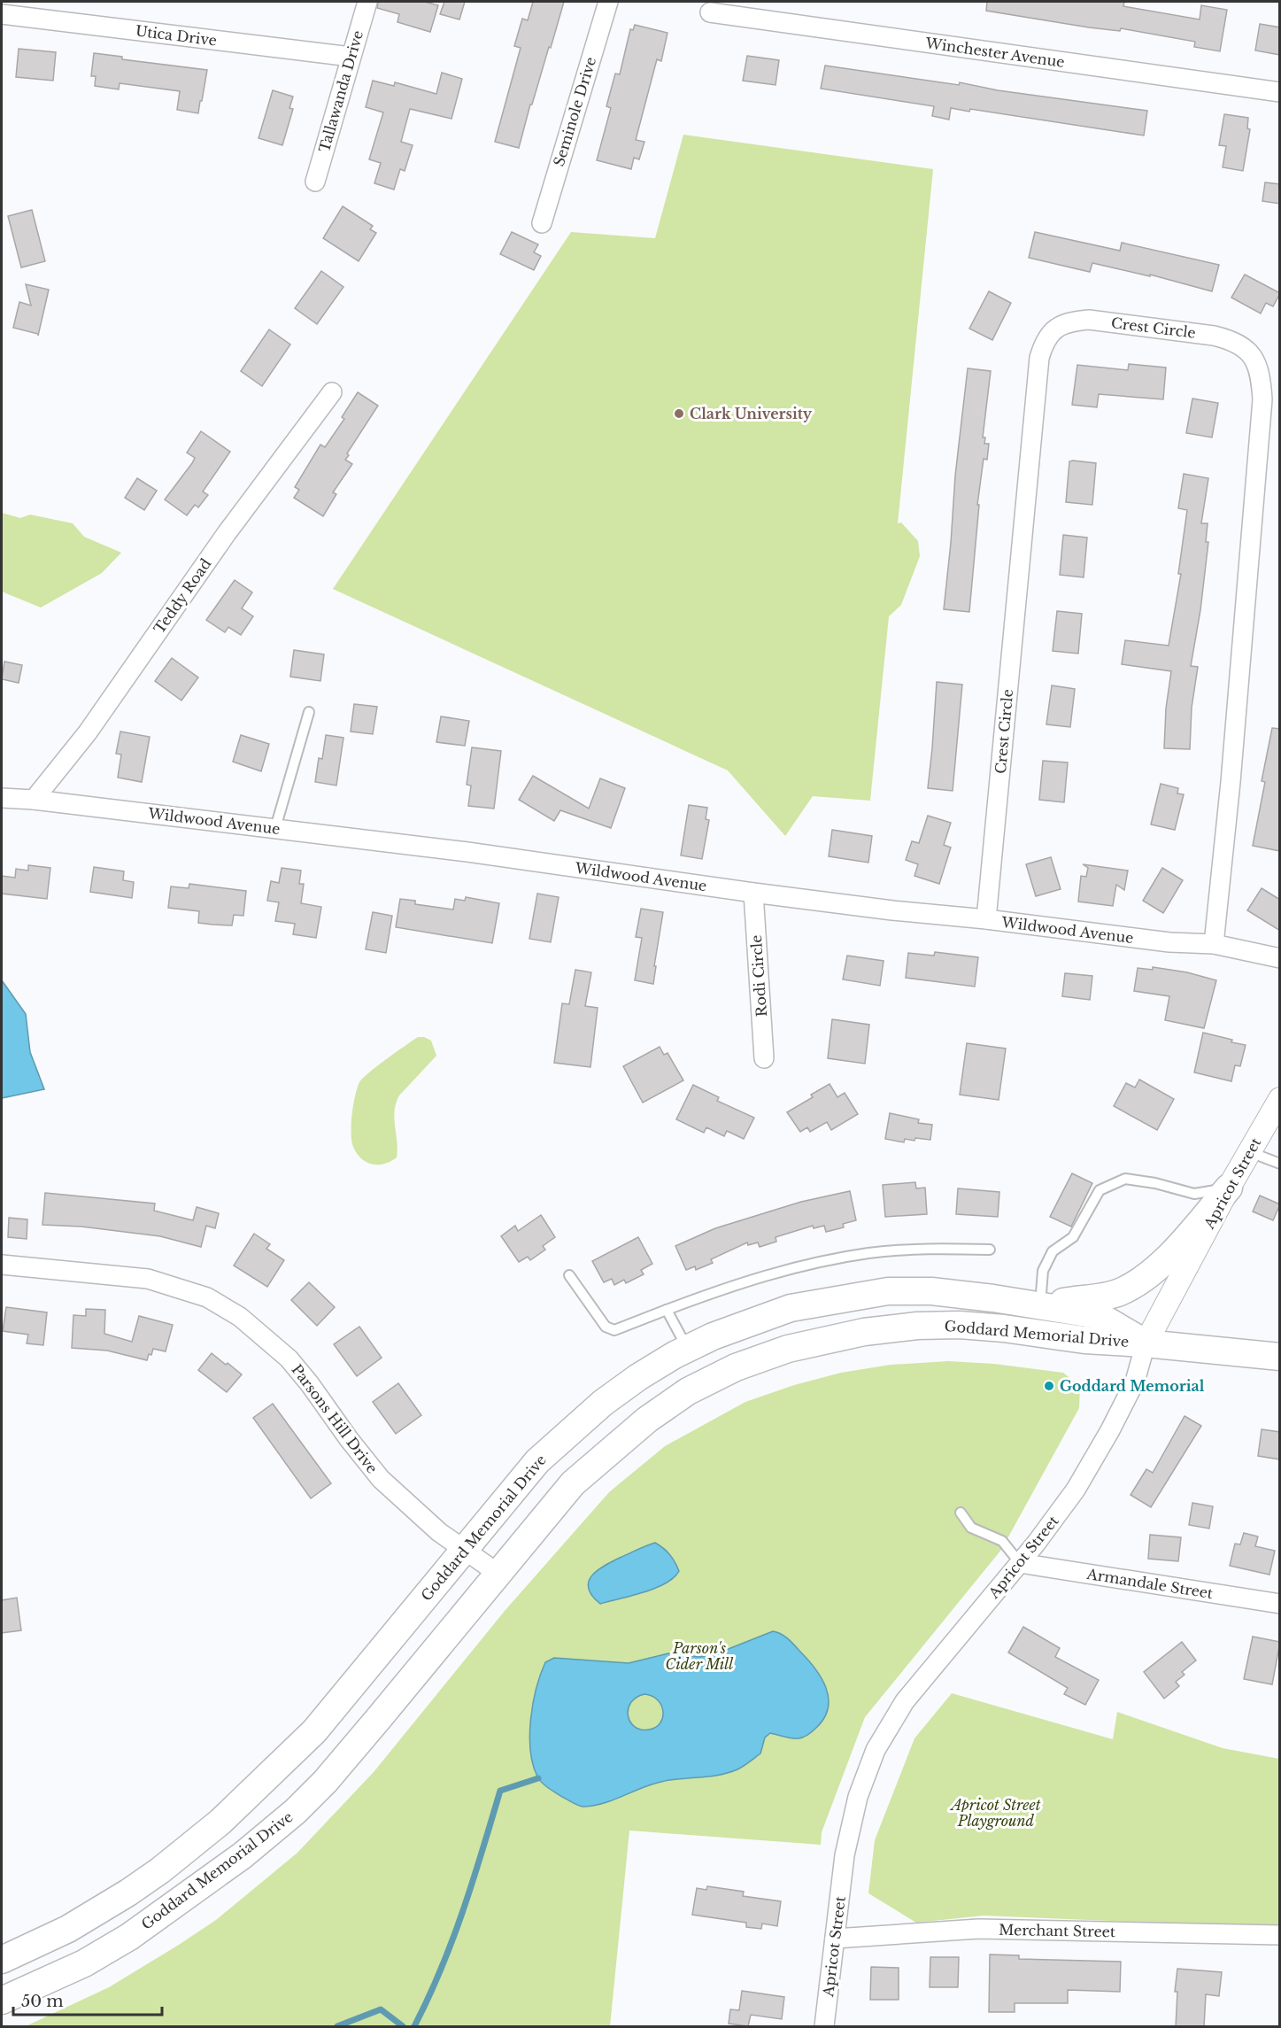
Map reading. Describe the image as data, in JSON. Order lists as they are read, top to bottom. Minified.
{"streets":{"main road":["Goddard Memorial Drive"],"street":["Utica Drive","Winchester Avenue","Tallawanda Drive","Seminole Drive","Crest Circle","Teddy Road","Wildwood Avenue","Rodi Circle","Apricot Street","Parsons Hill Drive","Armandale Street","Merchant Street"]},"crossings":[["Utica Drive","Tallawanda Drive"],["Crest Circle","Wildwood Avenue"],["Teddy Road","Wildwood Avenue"],["Wildwood Avenue","Rodi Circle"],["Apricot Street","Goddard Memorial Drive"],["Apricot Street","Armandale Street"],["Apricot Street","Merchant Street"],["Goddard Memorial Drive","Parsons Hill Drive"]],"parks":["Parson's Cider Mill","Apricot Street Playground"],"places":["Clark University","Goddard Memorial"],"scale_bar":"50 m"}
